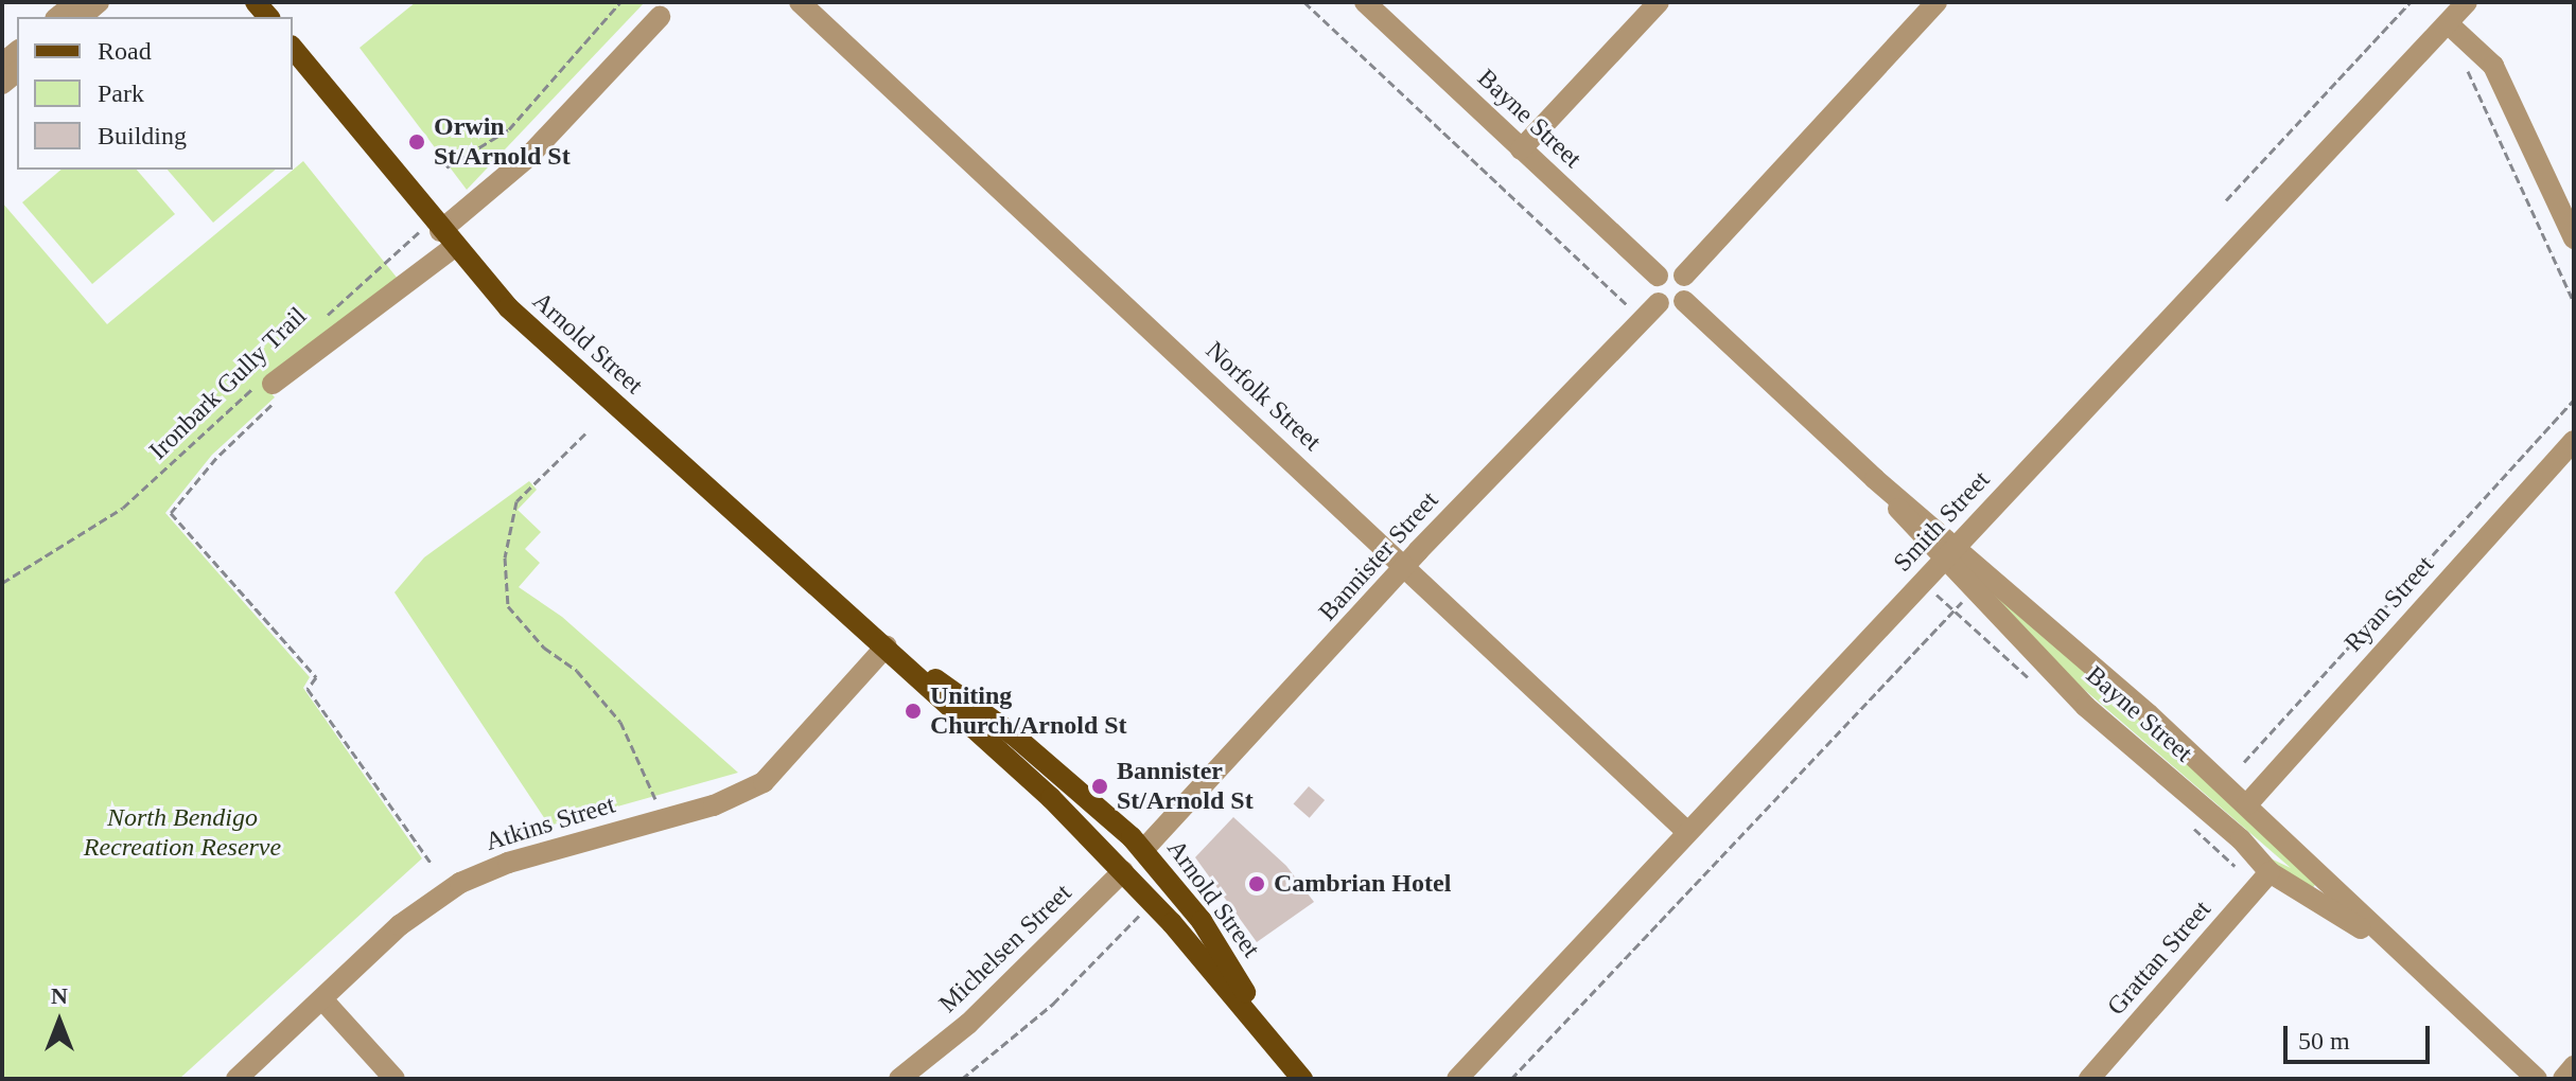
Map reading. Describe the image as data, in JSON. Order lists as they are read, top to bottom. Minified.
{"streets":{"main road":["Arnold Street","Michelsen Street"],"street":["Bayne Street","Norfolk Street","Smith Street","Bannister Street","Ryan Street","Atkins Street","Grattan Street"],"path":["Ironbark Gully Trail"]},"crossings":[["Bayne Street","Smith Street"],["Bayne Street","Bannister Street"],["Bayne Street","Ryan Street"],["Bayne Street","Grattan Street"],["Arnold Street","Ironbark Gully Trail"],["Arnold Street","Bannister Street"],["Arnold Street","Atkins Street"],["Arnold Street","Michelsen Street"],["Norfolk Street","Smith Street"],["Norfolk Street","Bannister Street"],["Bannister Street","Michelsen Street"]],"parks":["North Bendigo Recreation Reserve"],"places":["Orwin St/Arnold St","Uniting Church/Arnold St","Bannister St/Arnold St","Cambrian Hotel"],"legend":["Road","Park","Building"],"scale_bar":"50 m","north":"top"}
